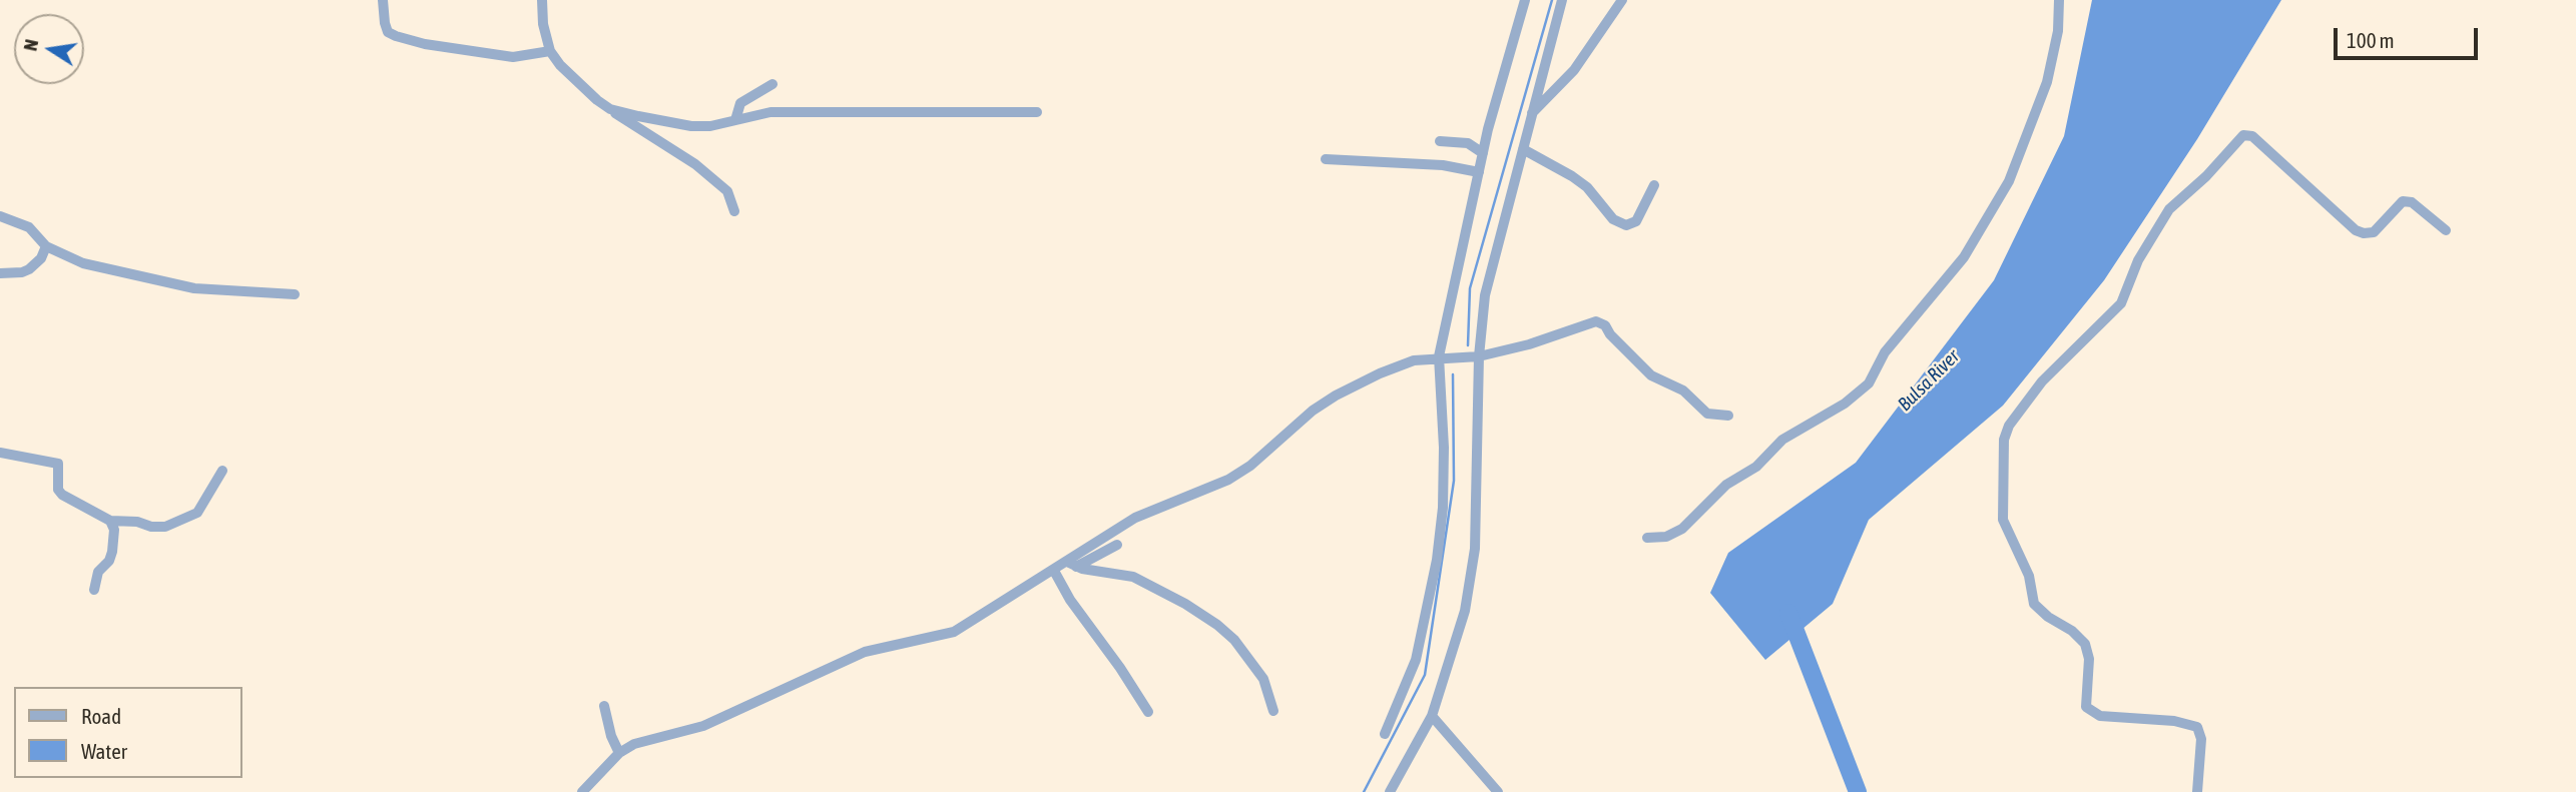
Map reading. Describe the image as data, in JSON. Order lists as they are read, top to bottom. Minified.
{"water":["Bulsa River"],"legend":["Road","Water"],"scale_bar":"100 m","north":"left"}
